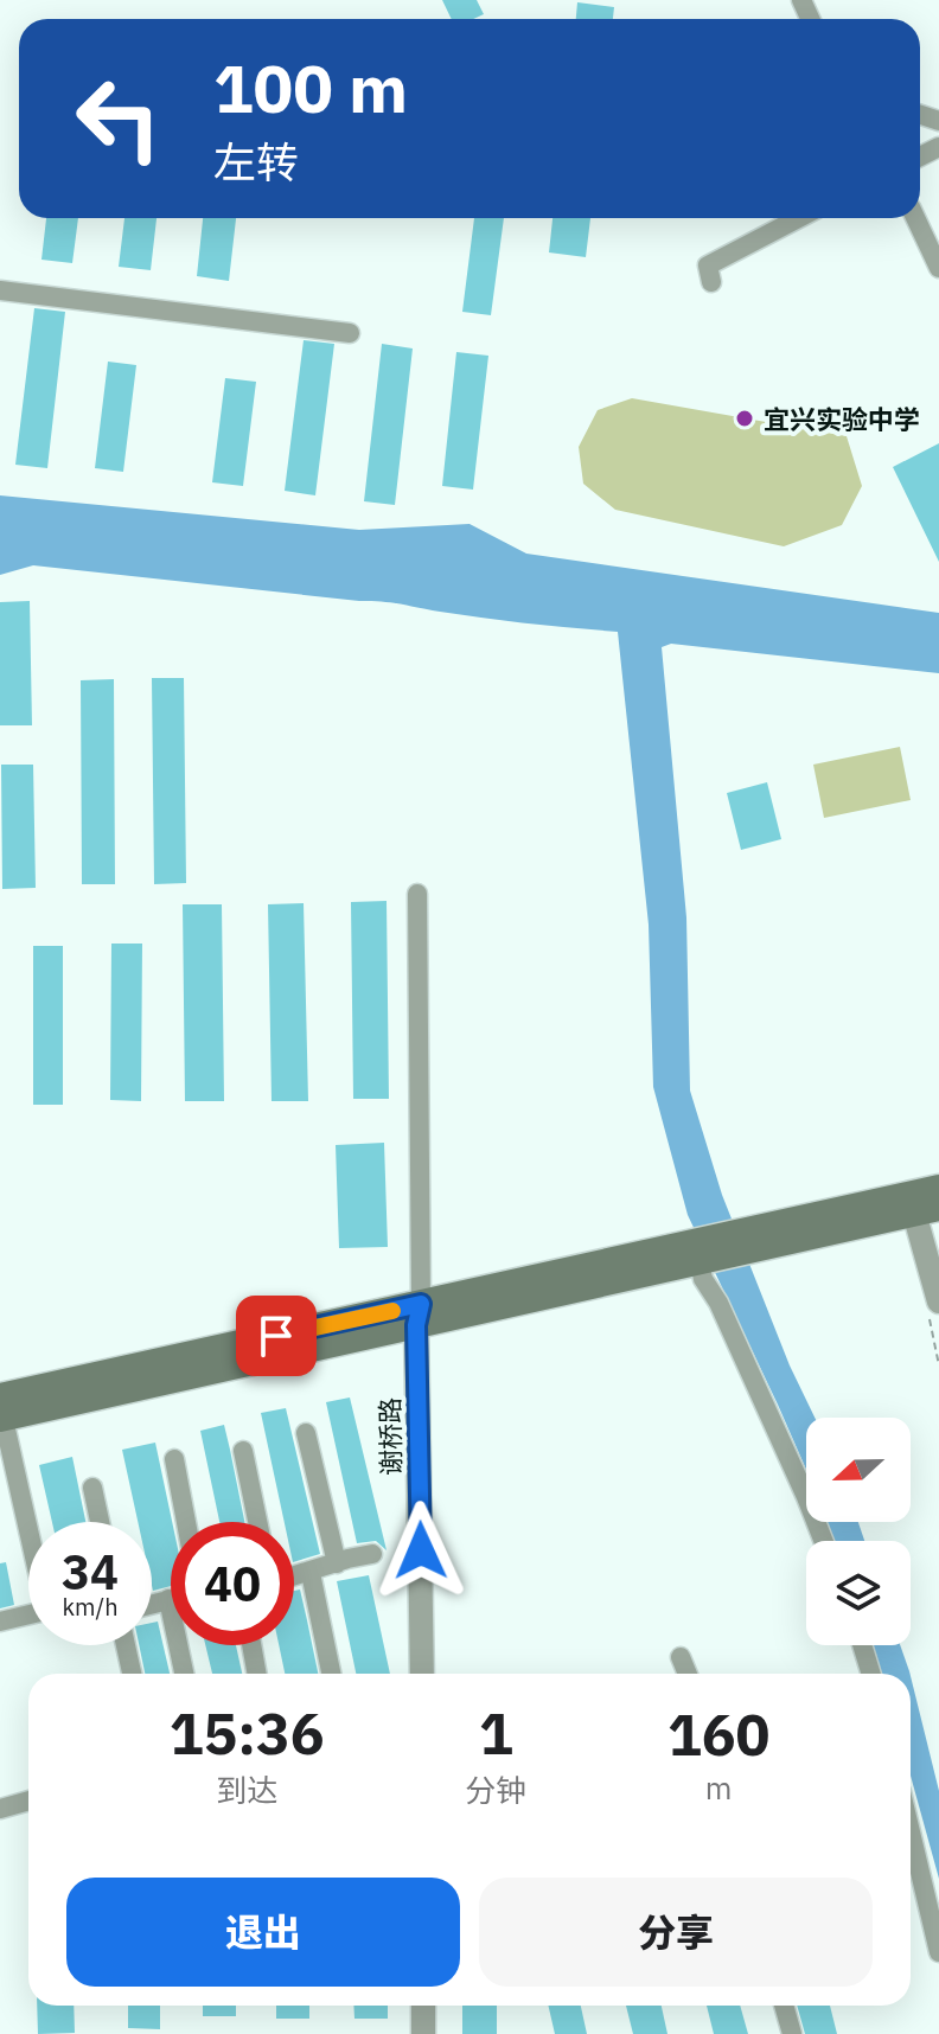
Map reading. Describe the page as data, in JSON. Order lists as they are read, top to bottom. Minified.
{"streets":{"street":["谢桥路"]},"places":["宜兴实验中学"],"north":"left","page":{"turn":["100 m","左转"],"speed":"34 km/h","limit":"40","eta":["15:36","到达","1","分钟","160","m"],"buttons":["退出","分享"]}}
